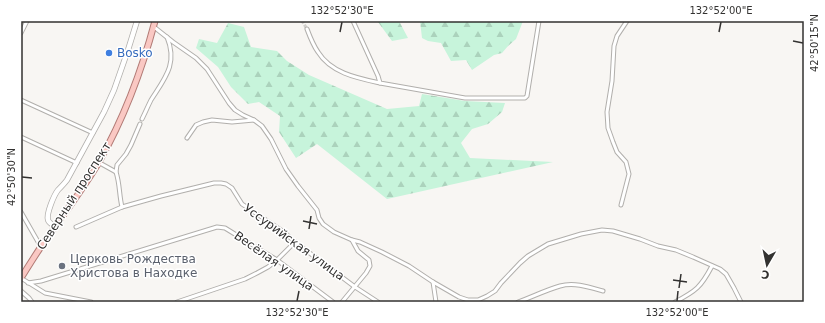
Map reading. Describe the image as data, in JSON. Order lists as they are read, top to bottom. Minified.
{"streets":{"main road":["Северный проспект"],"street":["Уссурийская улица","Весёлая улица"]},"places":["Bosko","Церковь Рождества Христова в Находке"],"north":"bottom","coordinates":["132°52'30\"E","132°52'00\"E","42°50'15\"N","42°50'30\"N"]}
